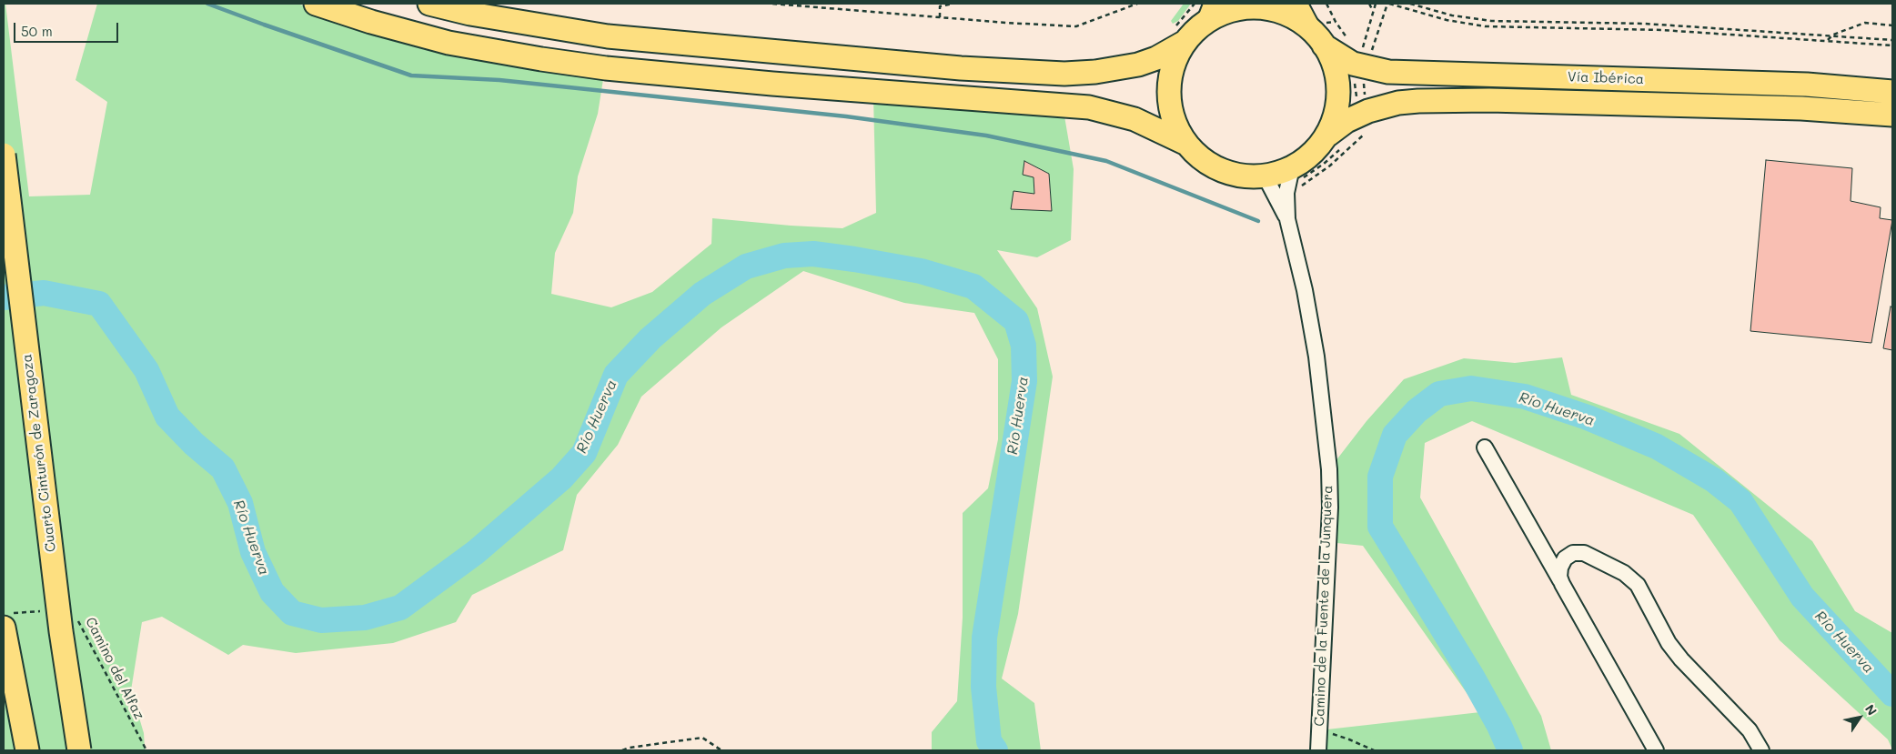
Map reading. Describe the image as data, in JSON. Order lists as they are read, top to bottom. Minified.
{"streets":{"highway":["Vía Ibérica","Cuarto Cinturón de Zaragoza"],"street":["Camino de la Fuente de la Junquera"],"path":["Camino del Alfaz"]},"water":["Río Huerva"],"scale_bar":"50 m","north":"top right"}
